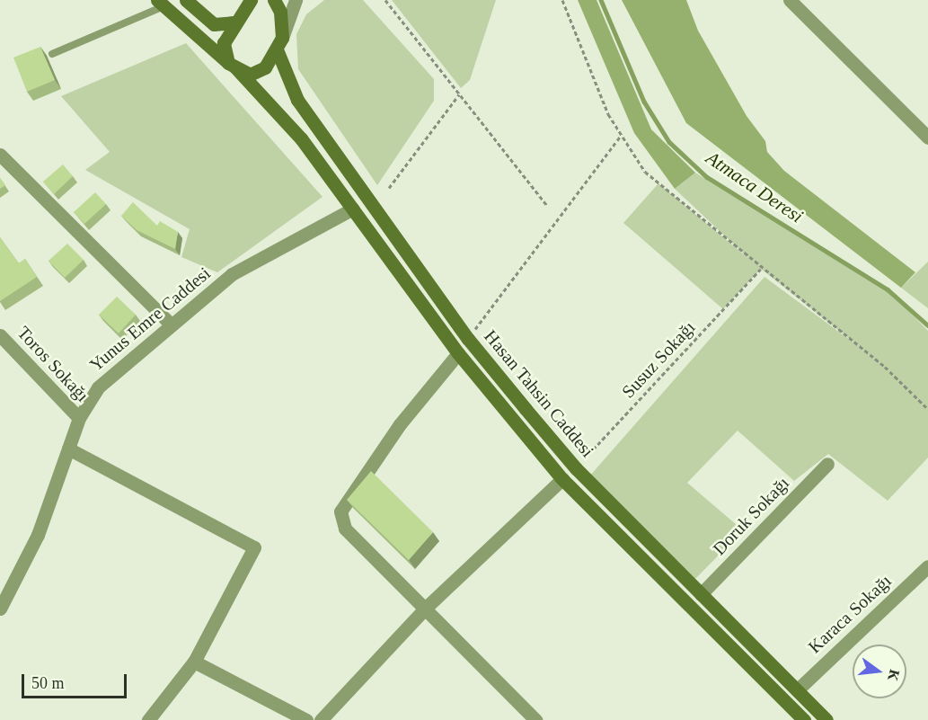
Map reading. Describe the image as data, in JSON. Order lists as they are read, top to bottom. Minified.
{"streets":{"main road":["Hasan Tahsin Caddesi"],"street":["Yunus Emre Caddesi","Toros Sokağı","Doruk Sokağı","Karaca Sokağı"],"path":["Susuz Sokağı"]},"crossings":[["Yunus Emre Caddesi","Toros Sokağı"],["Yunus Emre Caddesi","Hasan Tahsin Caddesi"],["Susuz Sokağı","Hasan Tahsin Caddesi"],["Hasan Tahsin Caddesi","Doruk Sokağı"],["Hasan Tahsin Caddesi","Karaca Sokağı"]],"water":["Atmaca Deresi"],"scale_bar":"50 m","north":"right"}
